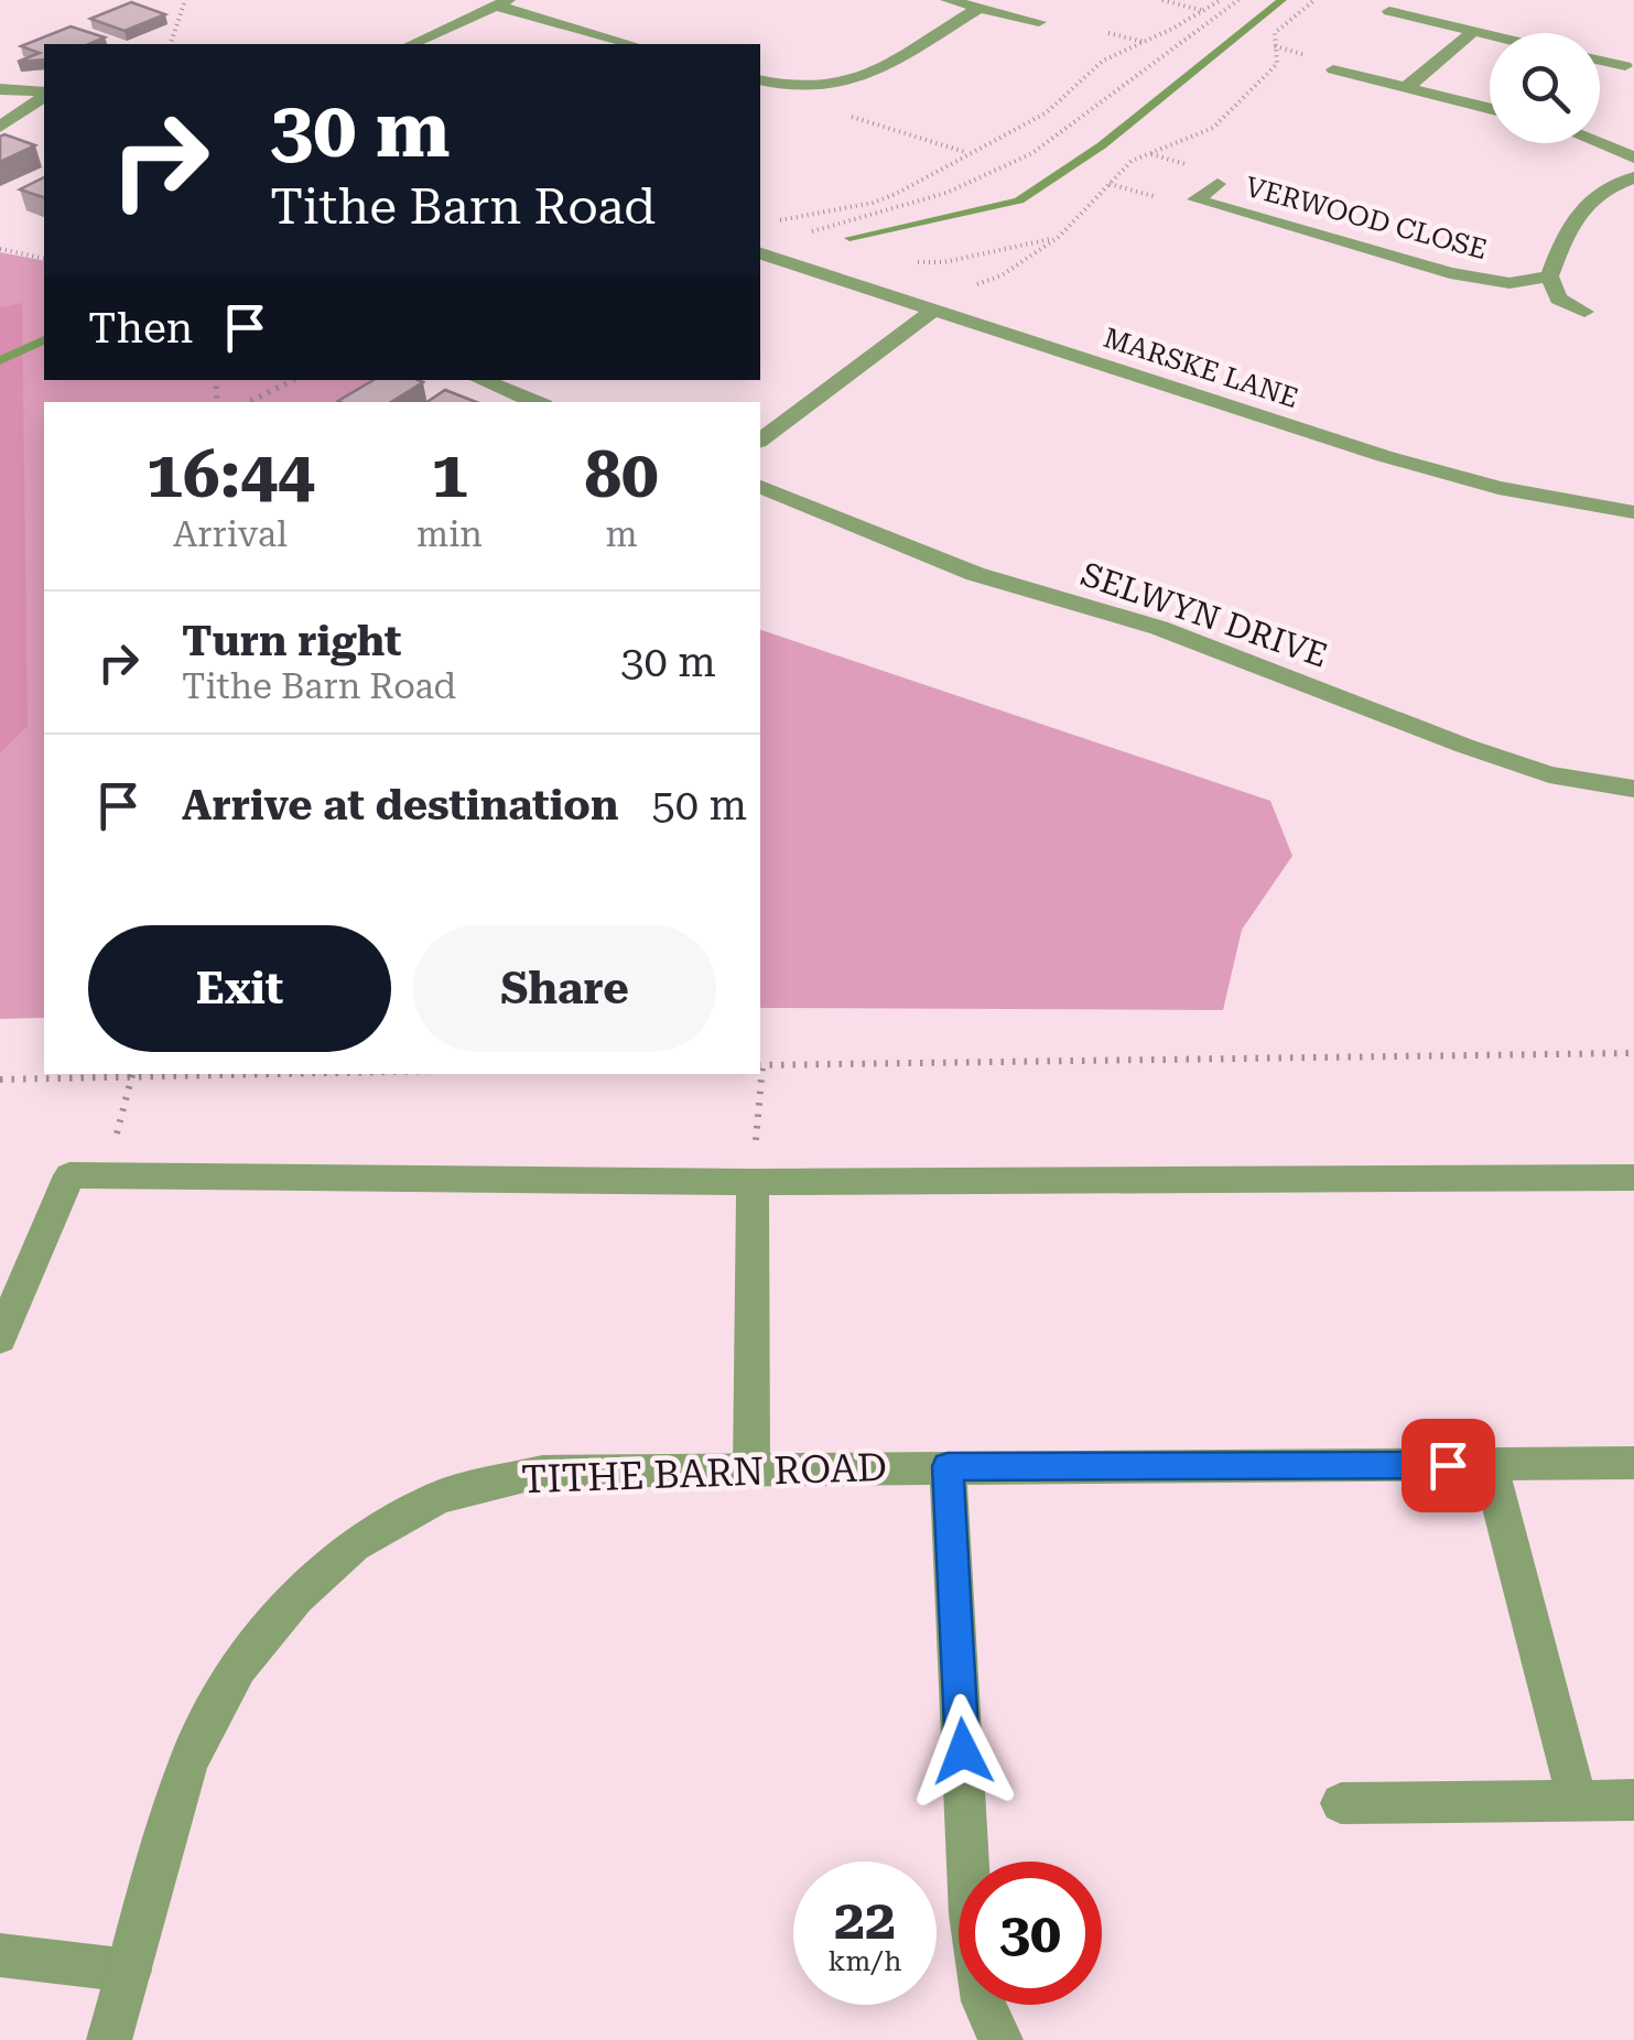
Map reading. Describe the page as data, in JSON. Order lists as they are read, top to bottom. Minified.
{"streets":{"street":["VERWOOD CLOSE","MARSKE LANE","SELWYN DRIVE","TITHE BARN ROAD"]},"page":{"turn":["30 m","Tithe Barn Road"],"then":"Then","eta":["16:44","Arrival","1","min","80","m"],"list":[{"name":"Turn right","note":"Tithe Barn Road","value":"30 m"},{"name":"Arrive at destination","value":"50 m"}],"buttons":["Exit","Share"],"speed":"22 km/h","limit":"30"}}
